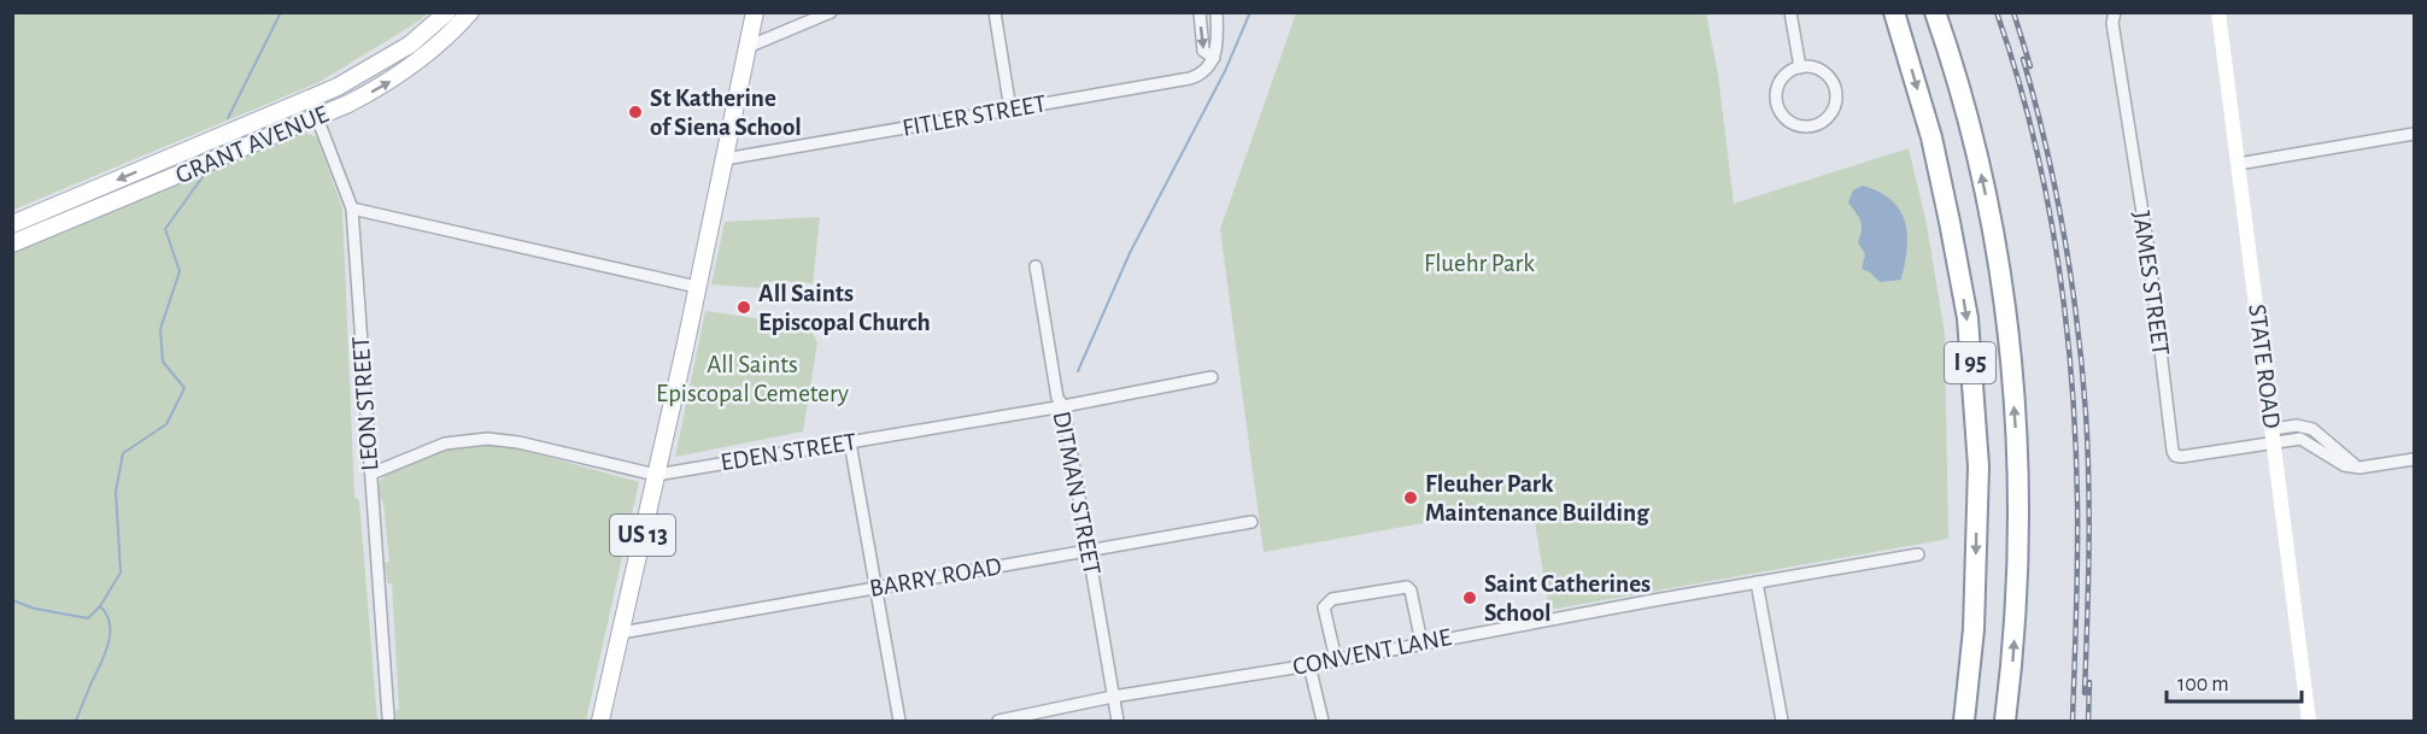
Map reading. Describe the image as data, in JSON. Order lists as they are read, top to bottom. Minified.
{"streets":{"highway":["I 95"],"main road":["GRANT AVENUE","STATE ROAD","US 13"],"street":["FITLER STREET","JAMES STREET","LEON STREET","EDEN STREET","DITMAN STREET","BARRY ROAD","CONVENT LANE"]},"crossings":[["FITLER STREET","US 13"],["GRANT AVENUE","LEON STREET"],["JAMES STREET","STATE ROAD"],["LEON STREET","EDEN STREET"],["EDEN STREET","DITMAN STREET"],["EDEN STREET","US 13"],["DITMAN STREET","BARRY ROAD"],["DITMAN STREET","CONVENT LANE"],["US 13","BARRY ROAD"]],"parks":["Fluehr Park","All Saints Episcopal Cemetery"],"places":["St Katherine of Siena School","All Saints Episcopal Church","Fleuher Park Maintenance Building","Saint Catherines School"],"scale_bar":"100 m"}
